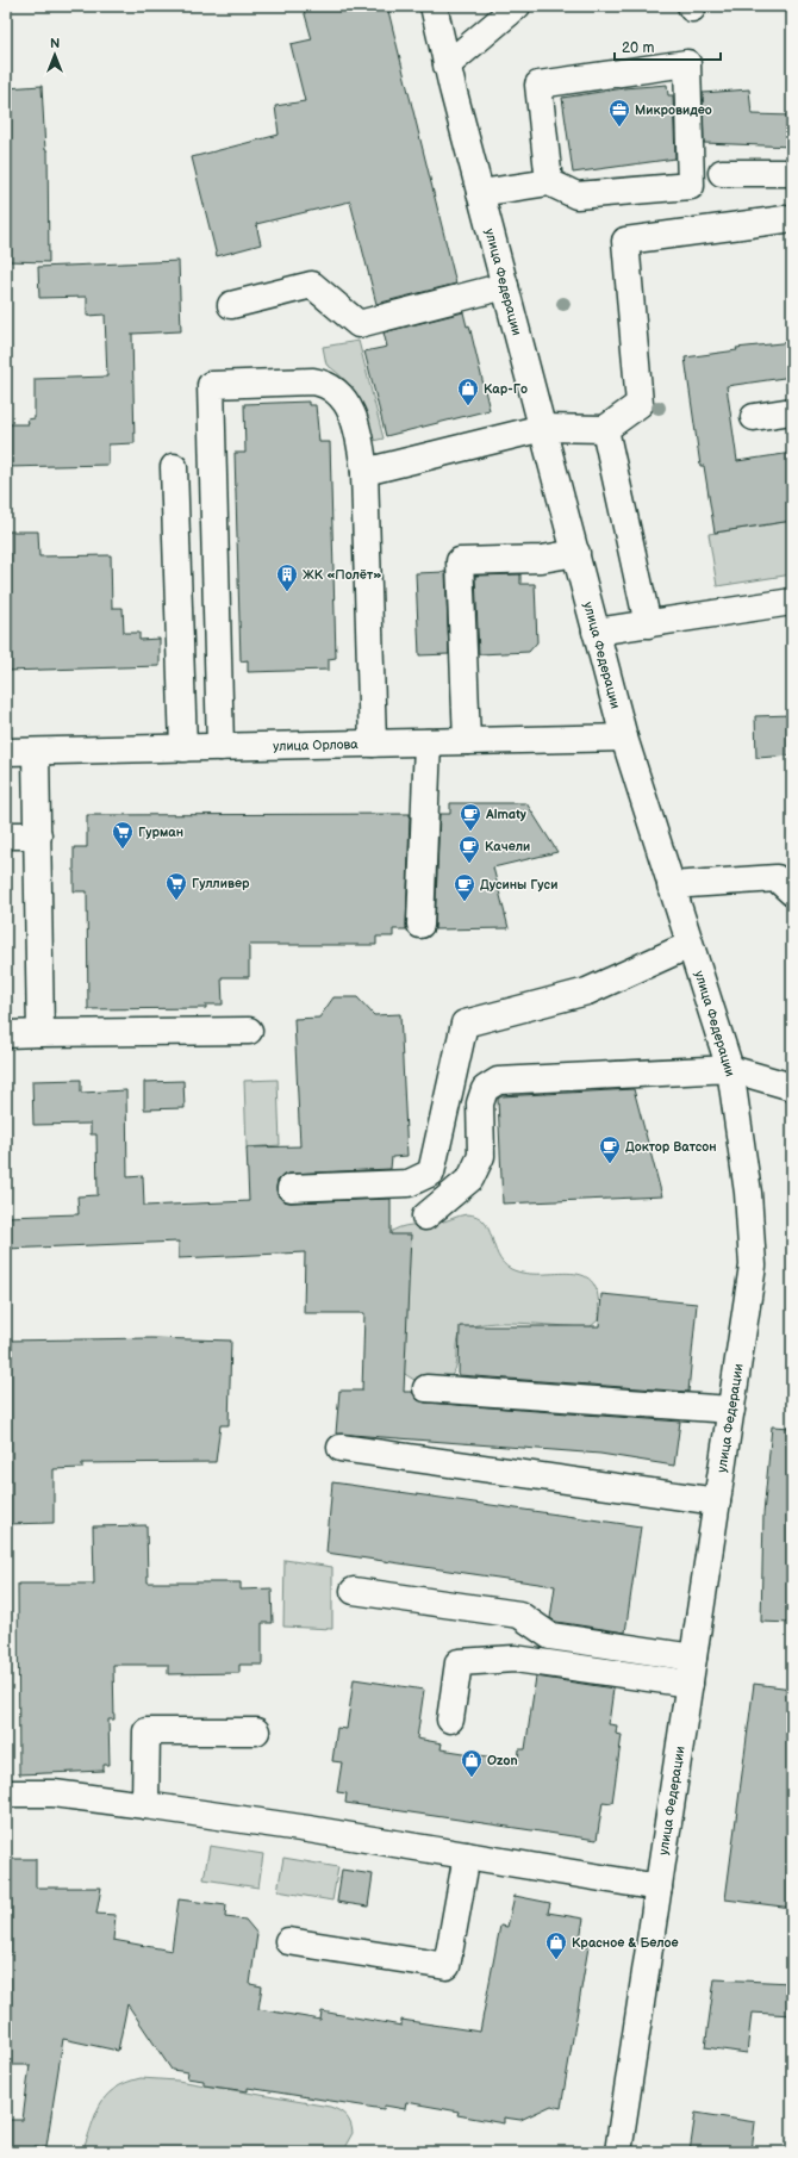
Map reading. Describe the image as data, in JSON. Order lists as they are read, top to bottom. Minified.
{"streets":{"street":["улица Федерации","улица Орлова"]},"crossings":[["улица Федерации","улица Орлова"]],"places":{"office":["Микровидео"],"shop":["Кар-Го","Ozon","Красное & Белое"],"building":["ЖК «Полёт»"],"cafe":["Almaty","Качели","Дусины Гуси","Доктор Ватсон"],"supermarket":["Гурман","Гулливер"]},"scale_bar":"20 m","north":"top"}
